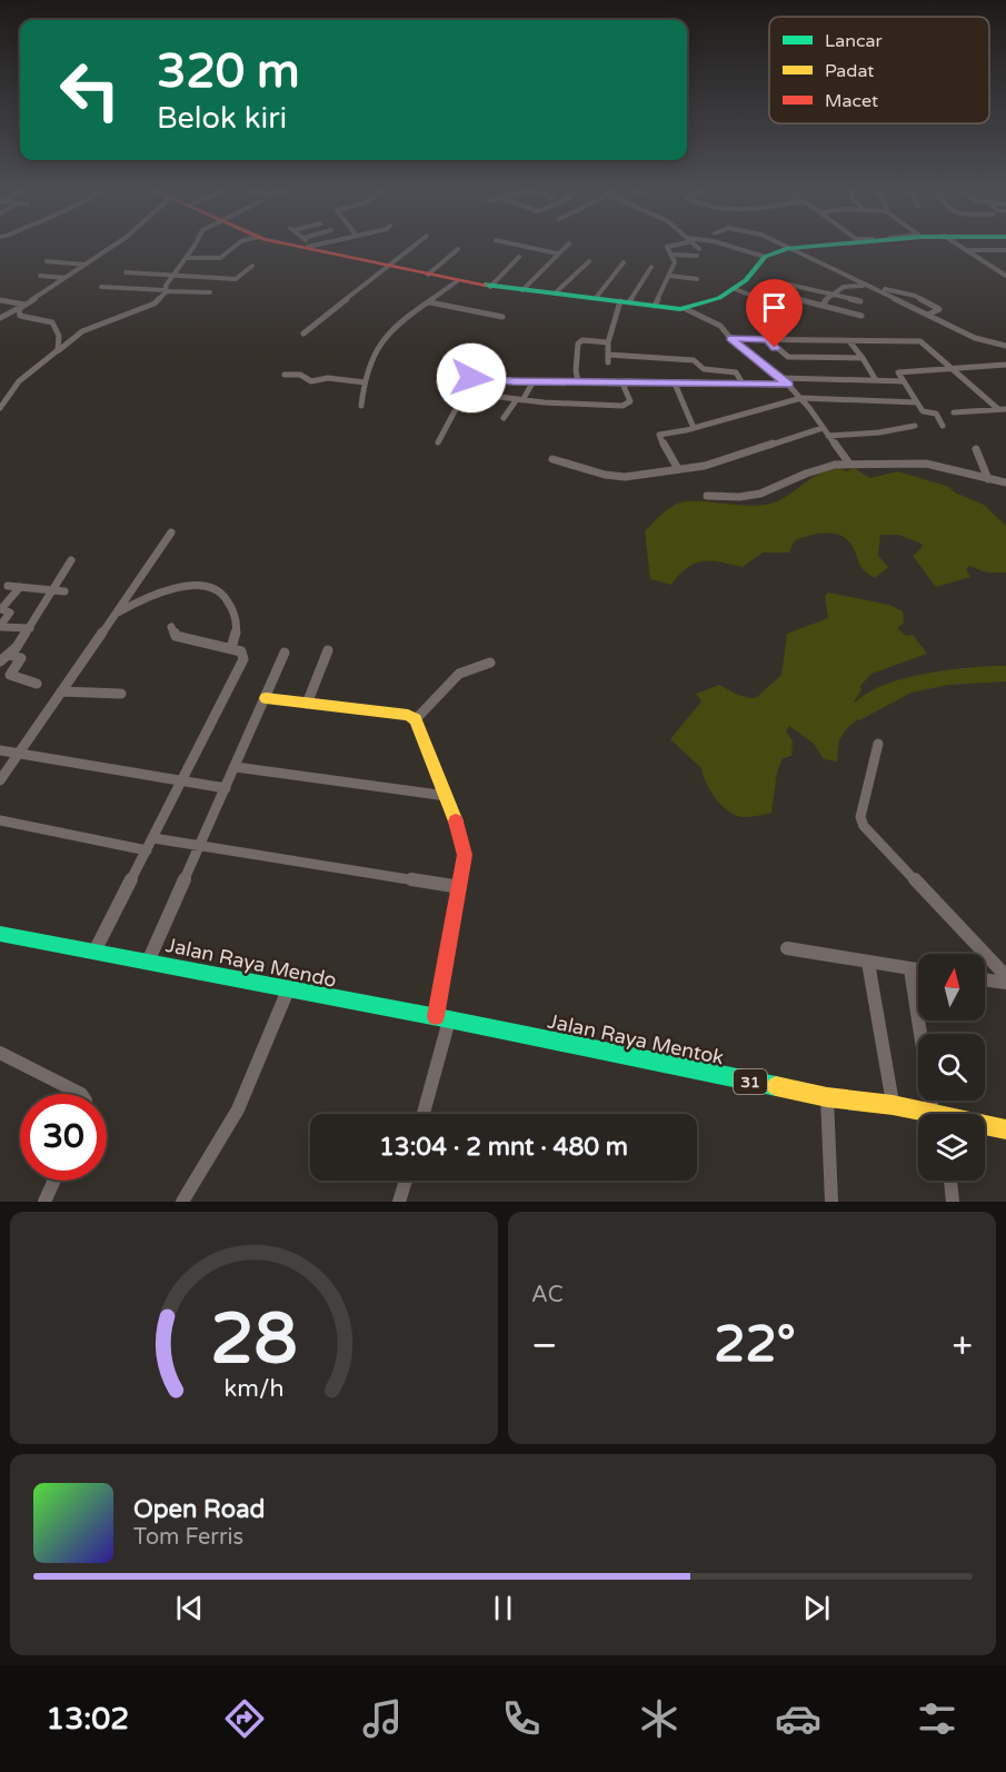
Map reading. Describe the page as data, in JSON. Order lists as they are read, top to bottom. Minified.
{"streets":{"main road":["Jalan Raya Mendo","Jalan Raya Mentok","31"]},"crossings":[["Jalan Raya Mendo","Jalan Raya Mentok"]],"legend":["Lancar","Padat","Macet"],"north":"top","page":{"turn":["320 m","Belok kiri"],"limit":"30","trip":"13:04 · 2 mnt · 480 m","tile":"AC","heat":["−","22°","+"],"song":["Open Road","Tom Ferris"],"tabs":"13:02","gauge":["28","km/h"]}}
